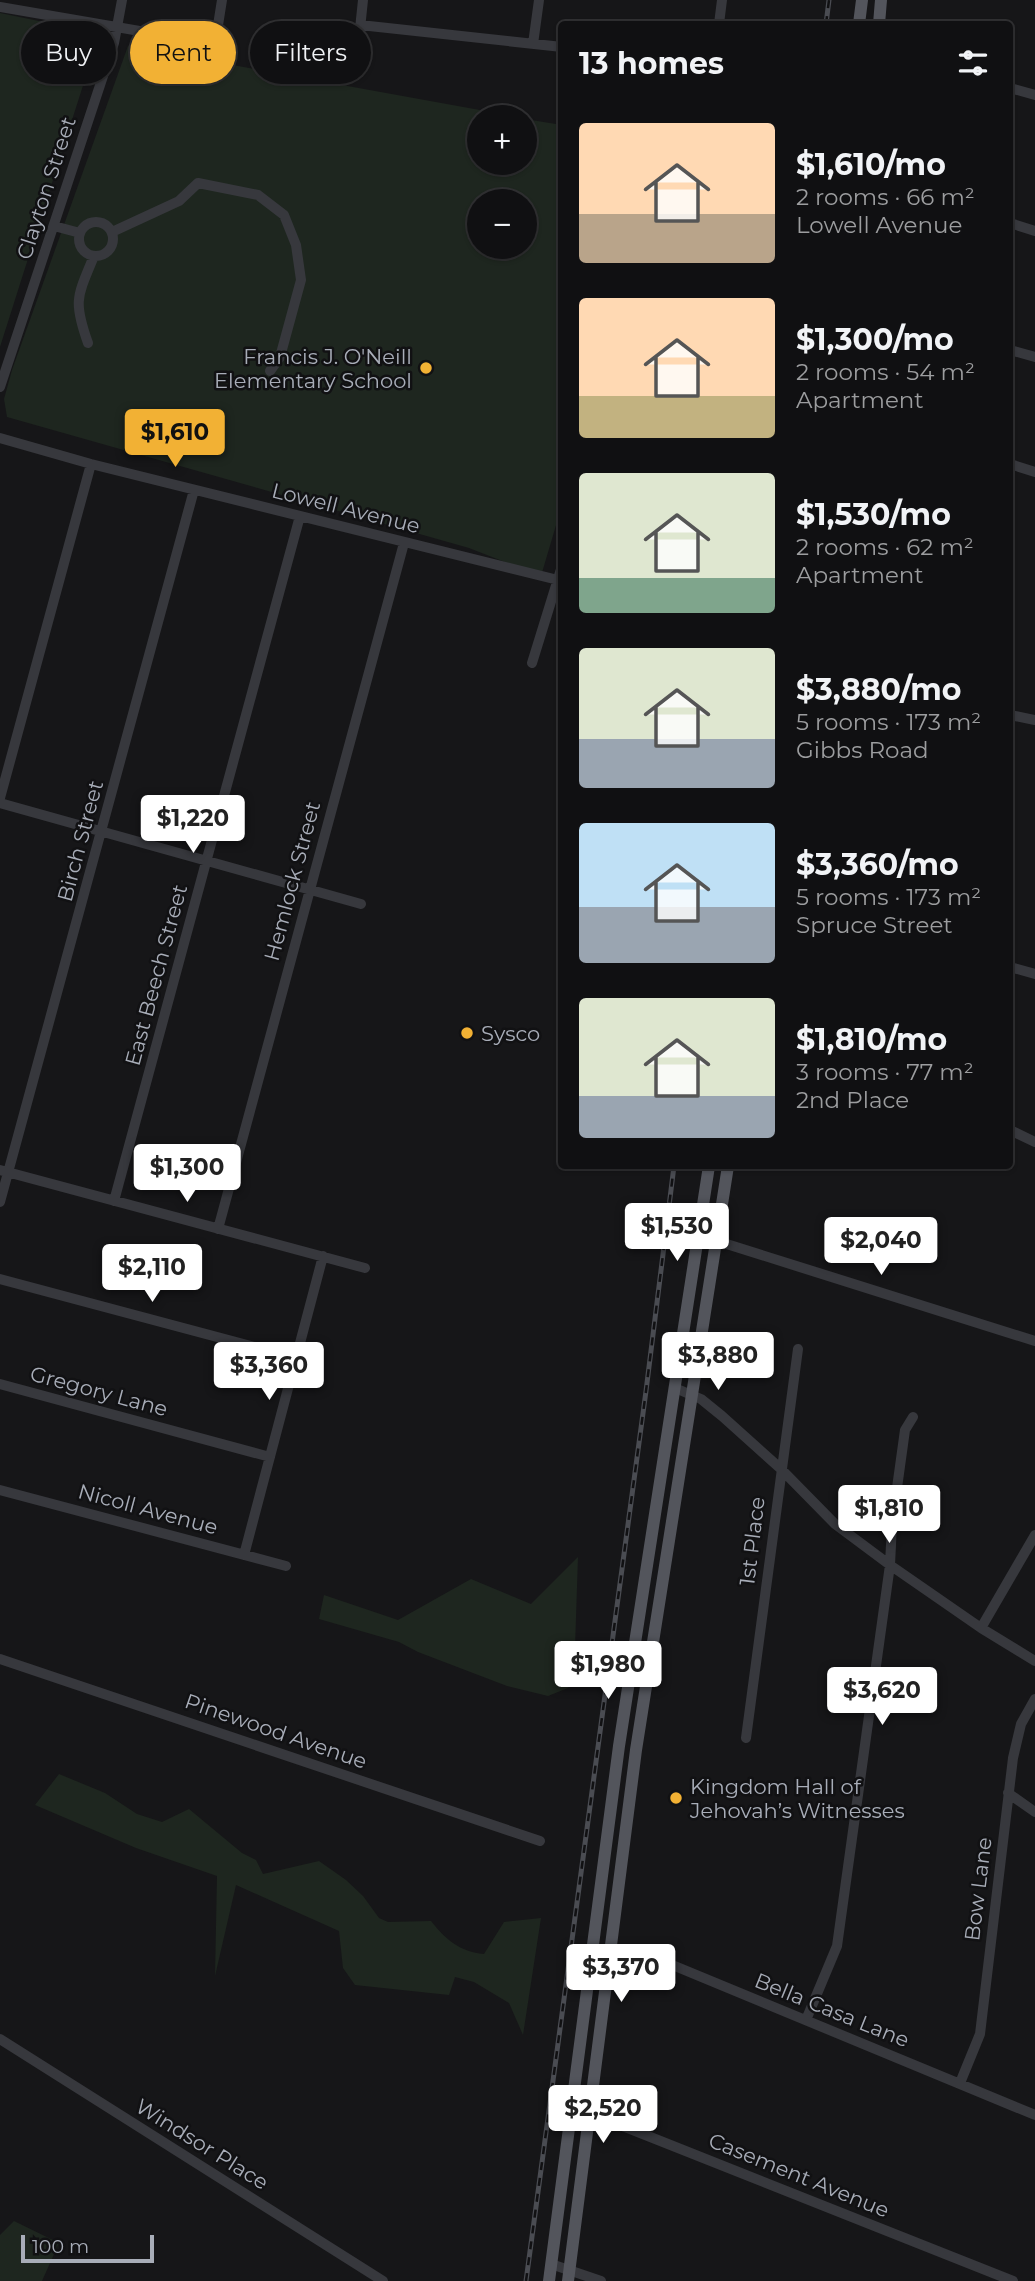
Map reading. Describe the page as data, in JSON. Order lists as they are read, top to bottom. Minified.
{"streets":{"street":["Clayton Street","Lowell Avenue","Birch Street","Hemlock Street","East Beech Street","Gregory Lane","Nicoll Avenue","1st Place","Pinewood Avenue","Bow Lane","Bella Casa Lane","Windsor Place","Casement Avenue"]},"crossings":[["Lowell Avenue","Birch Street"],["Lowell Avenue","Hemlock Street"],["Lowell Avenue","East Beech Street"],["Bow Lane","Bella Casa Lane"]],"places":["Francis J. O'Neill Elementary School","Sysco","Kingdom Hall of Jehovah’s Witnesses"],"scale_bar":"100 m","page":{"chip":["Buy","Rent","Filters"],"heading":"13 homes","map_buttons":["+","−"],"list":[{"name":"$1,610/mo","note":"2 rooms · 66 m² · Lowell Avenue"},{"name":"$1,300/mo","note":"2 rooms · 54 m² · Apartment"},{"name":"$1,530/mo","note":"2 rooms · 62 m² · Apartment"},{"name":"$3,880/mo","note":"5 rooms · 173 m² · Gibbs Road"},{"name":"$3,360/mo","note":"5 rooms · 173 m² · Spruce Street"},{"name":"$1,810/mo","note":"3 rooms · 77 m² · 2nd Place"}],"price":["$1,610","$1,220","$1,300","$1,530","$2,040","$2,110","$3,880","$3,360","$1,810","$1,980","$3,620","$3,370","$2,520"],"scale":"100 m"}}
